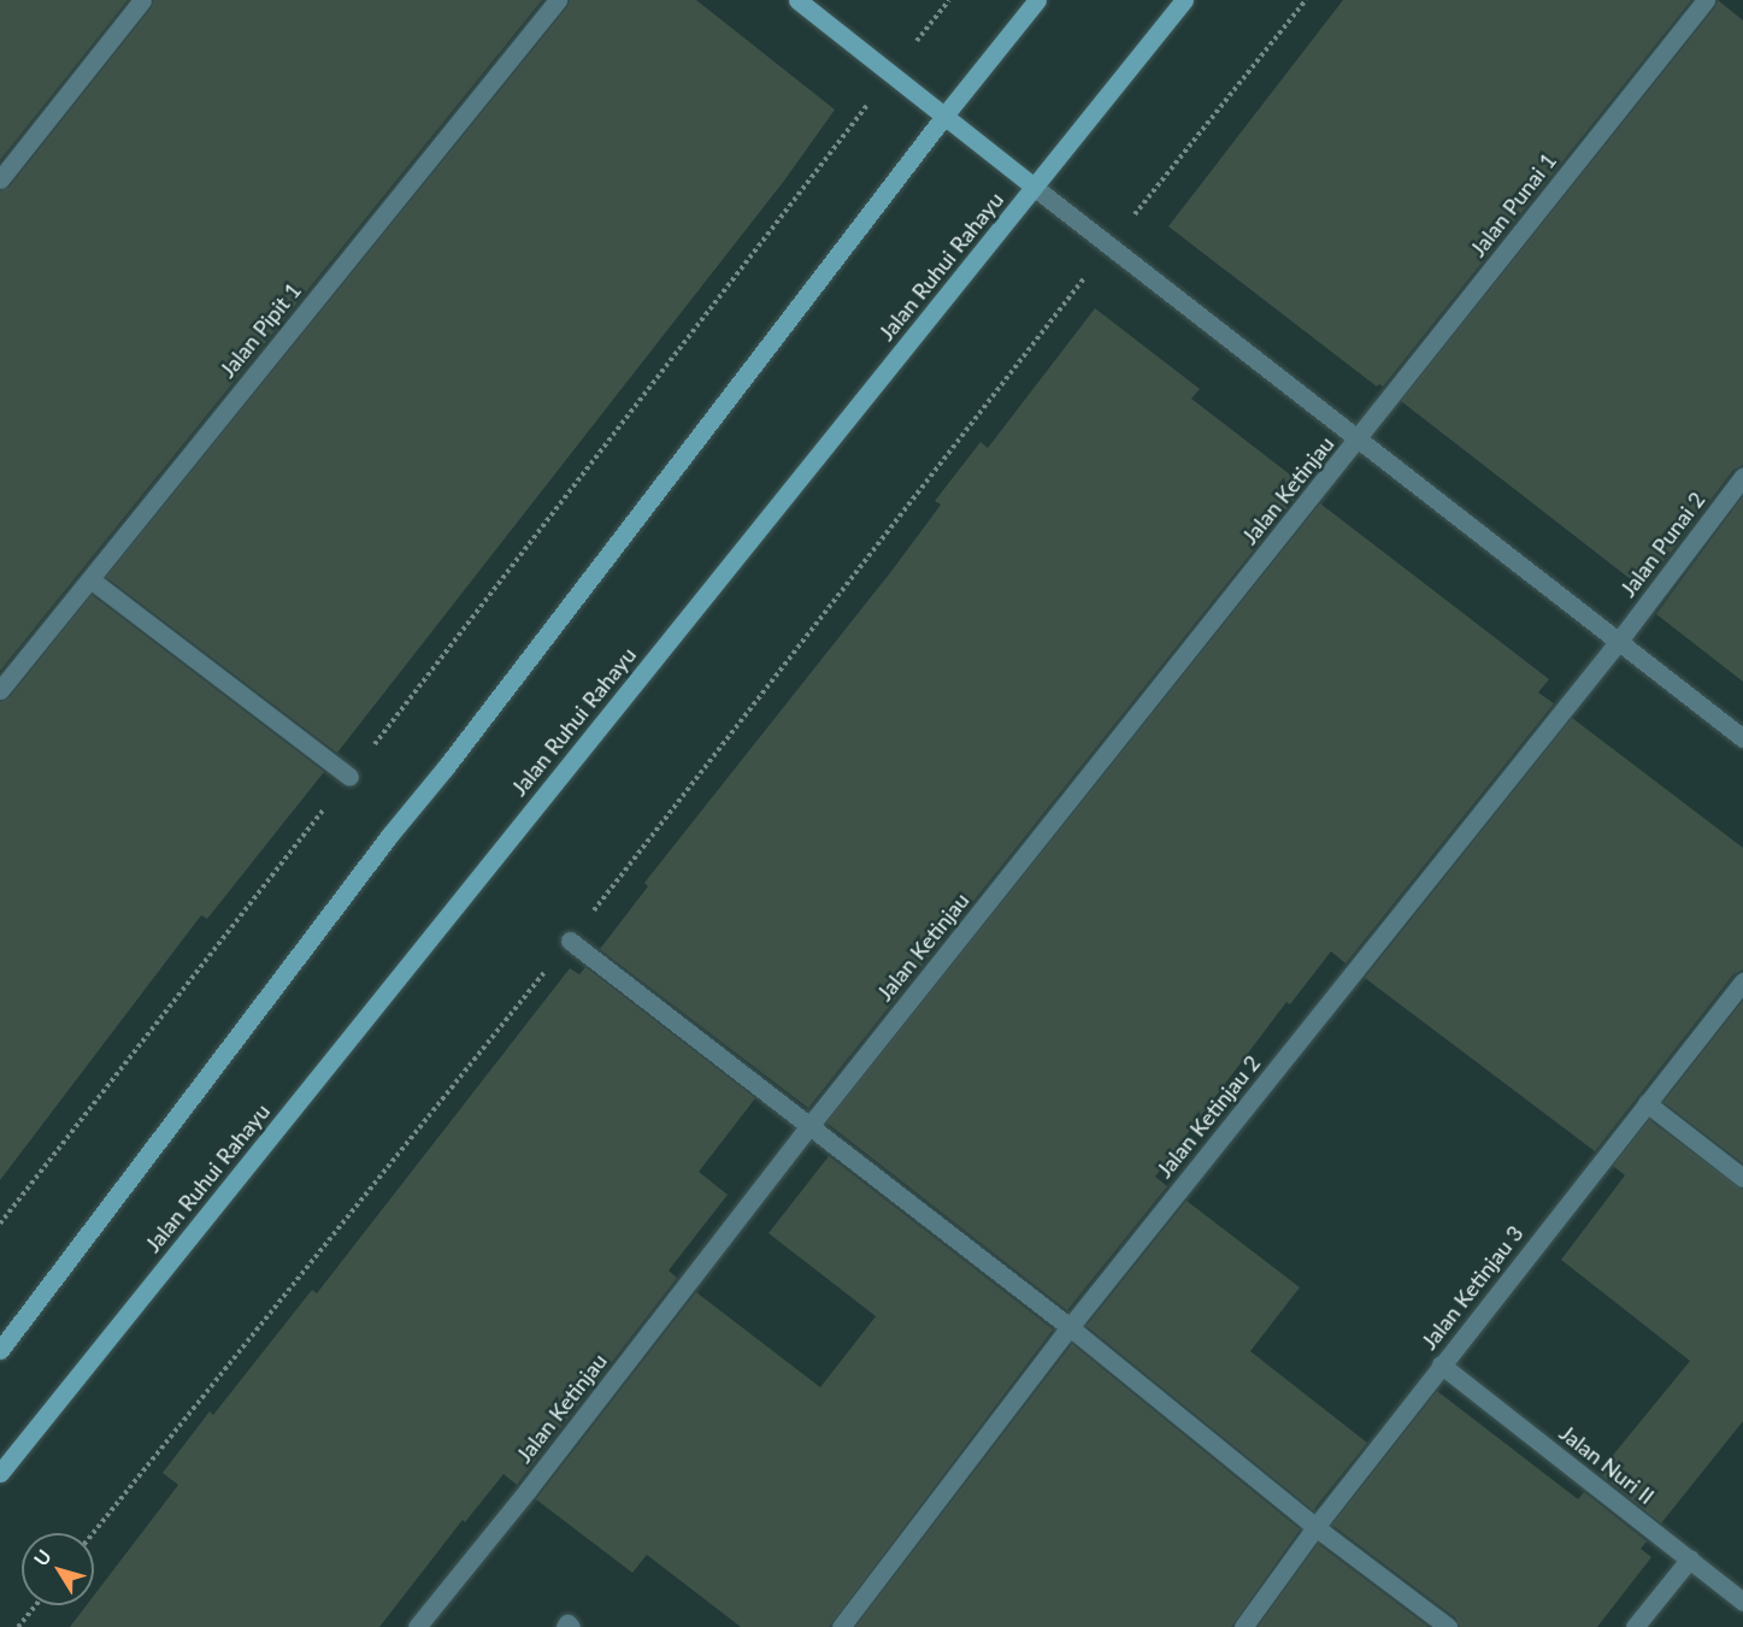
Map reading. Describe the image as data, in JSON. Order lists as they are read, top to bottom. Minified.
{"streets":{"main road":["Jalan Ruhui Rahayu","Jalan Ketinjau"],"street":["Jalan Punai 1","Jalan Pipit 1","Jalan Punai 2","Jalan Ketinjau 2","Jalan Ketinjau 3","Jalan Nuri II"]},"crossings":[["Jalan Punai 1","Jalan Ketinjau"],["Jalan Ruhui Rahayu","Jalan Ketinjau"],["Jalan Ketinjau","Jalan Punai 2"],["Jalan Ketinjau","Jalan Ketinjau 2"],["Jalan Punai 2","Jalan Ketinjau 2"],["Jalan Ketinjau 3","Jalan Nuri II"]],"north":"top left"}
